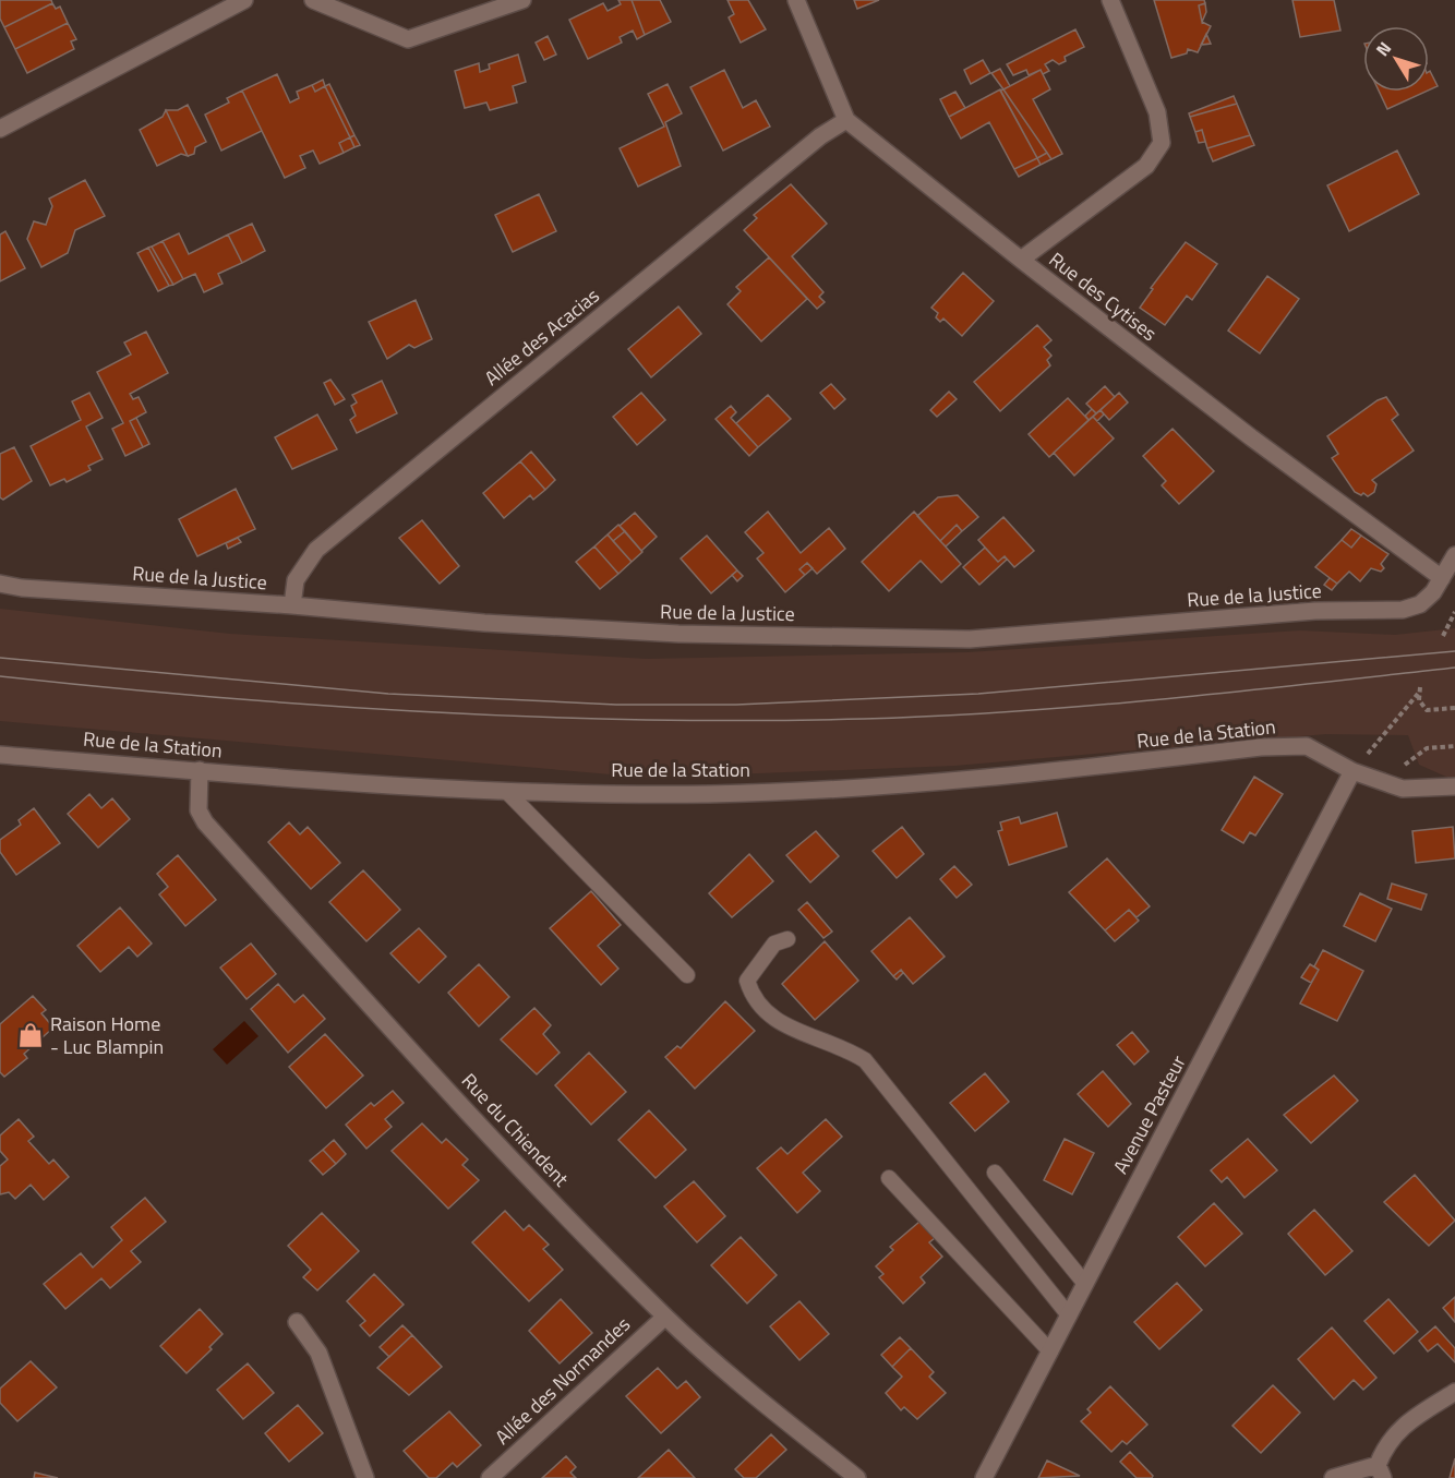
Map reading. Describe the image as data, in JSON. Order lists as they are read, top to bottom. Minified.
{"streets":{"street":["Rue des Cytises","Allée des Acacias","Rue de la Justice","Rue de la Station","Avenue Pasteur","Rue du Chiendent","Allée des Normandes"]},"crossings":[["Rue des Cytises","Allée des Acacias"],["Rue des Cytises","Rue de la Justice"],["Allée des Acacias","Rue de la Justice"],["Rue de la Station","Avenue Pasteur"],["Rue de la Station","Rue du Chiendent"],["Rue du Chiendent","Allée des Normandes"]],"places":{"shop":["Raison Home - Luc Blampin"]},"north":"top left"}
